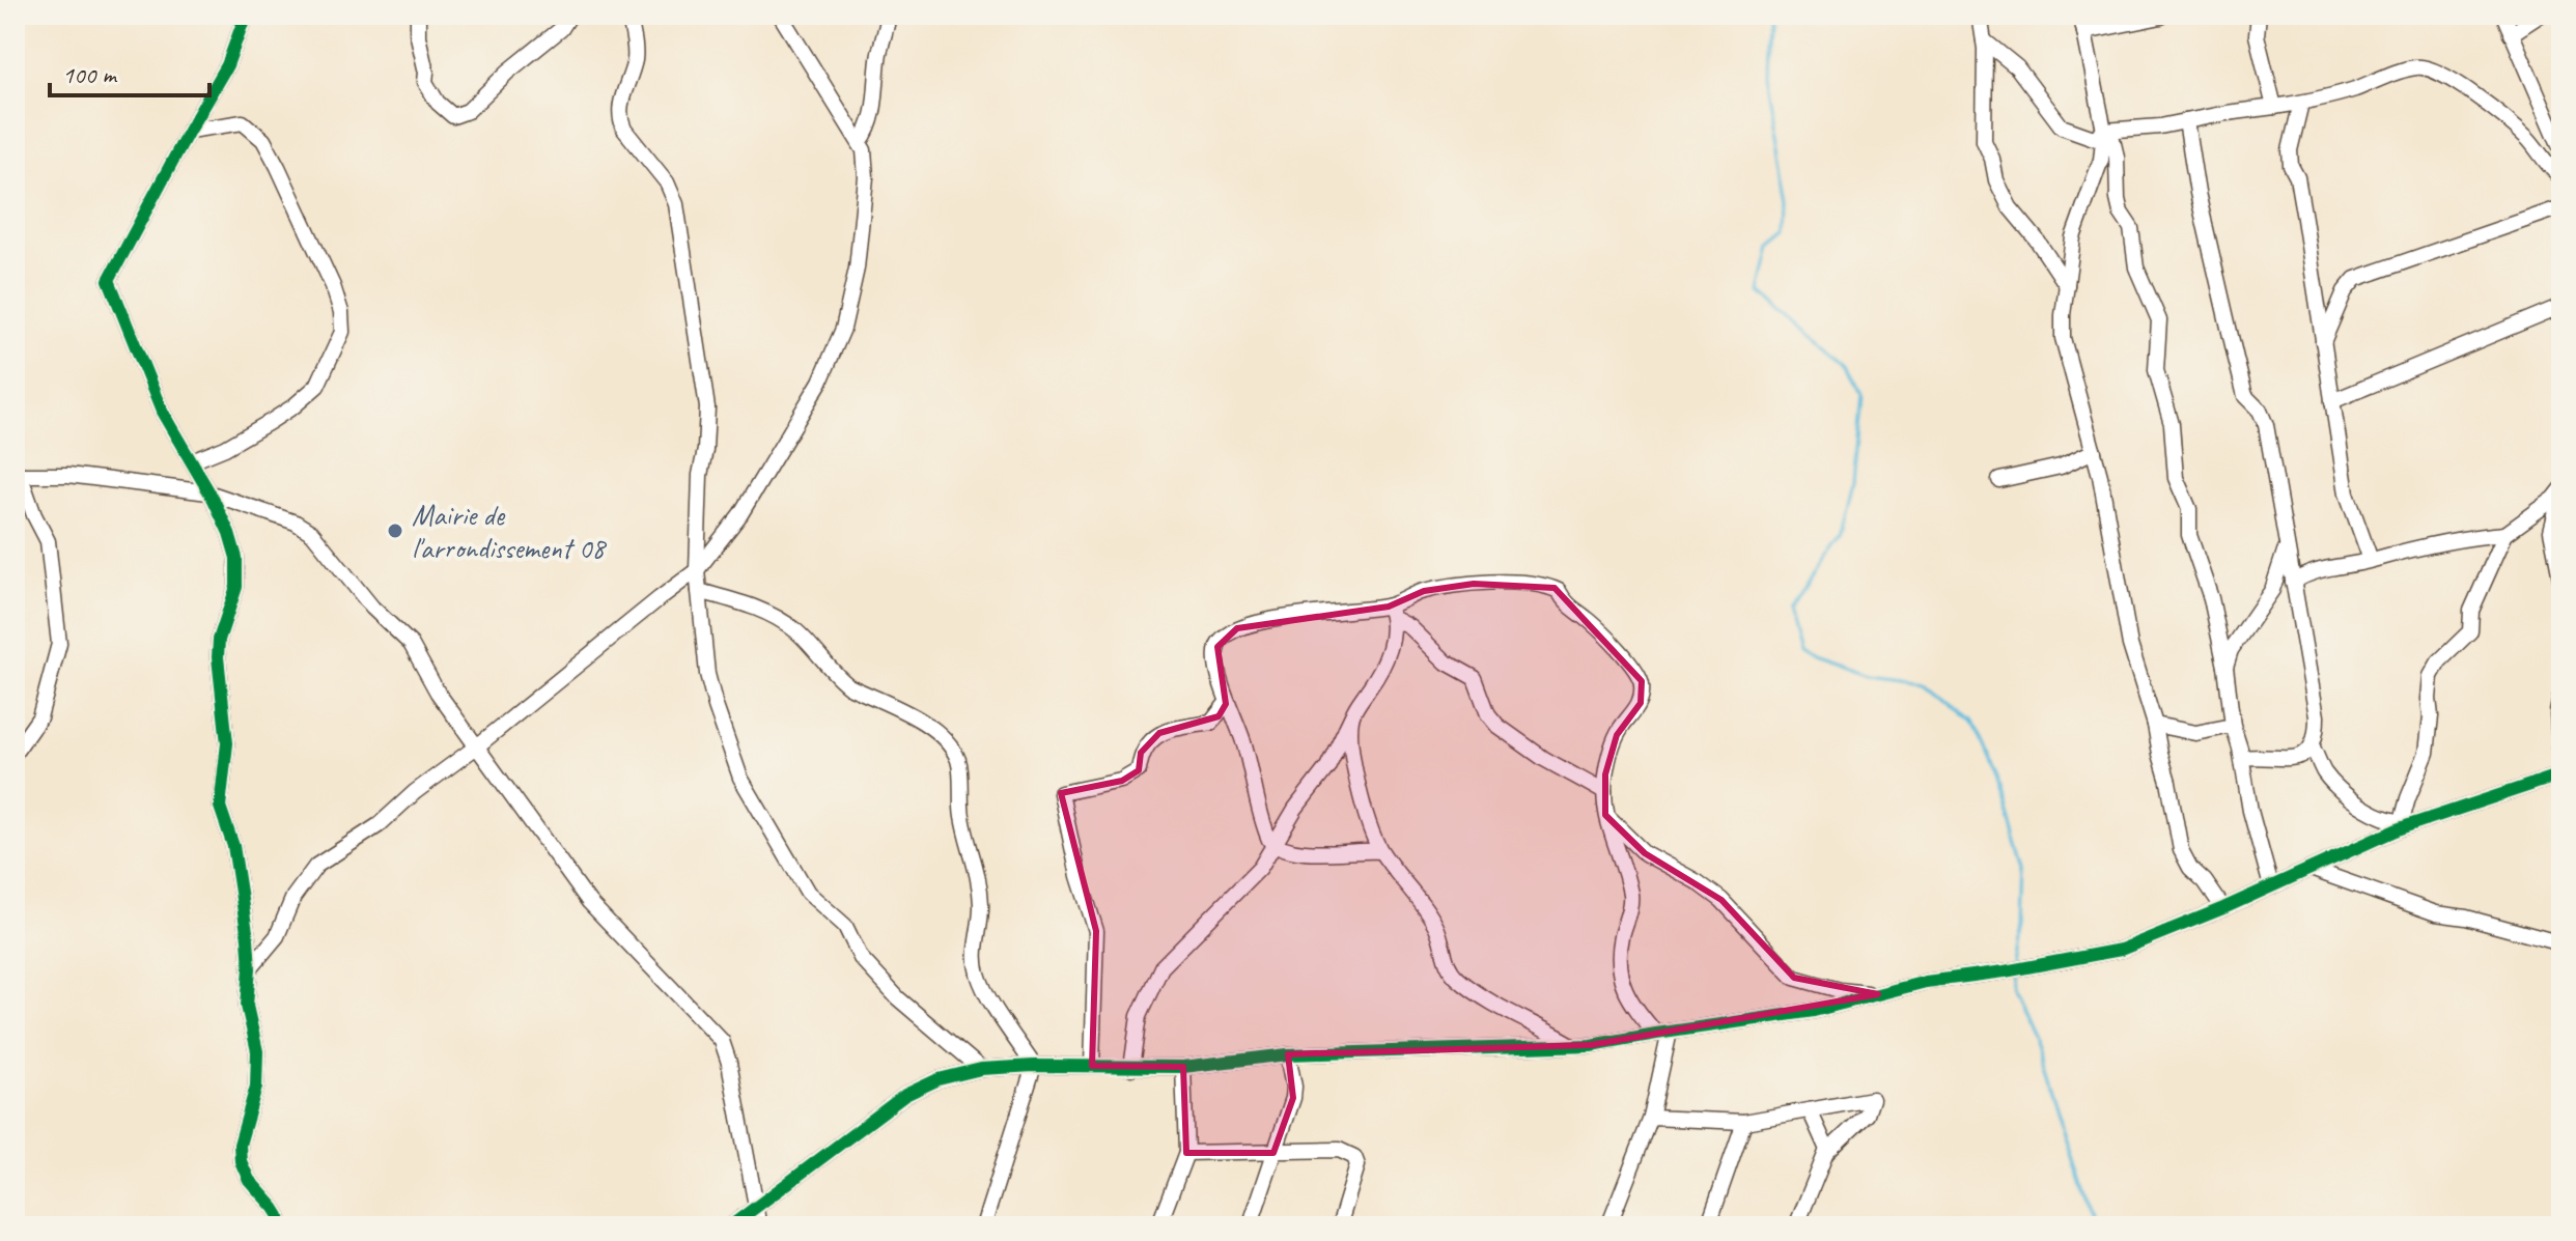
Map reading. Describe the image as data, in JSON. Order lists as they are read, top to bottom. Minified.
{"places":["Mairie de l'arrondissement 08"],"scale_bar":"100 m"}
